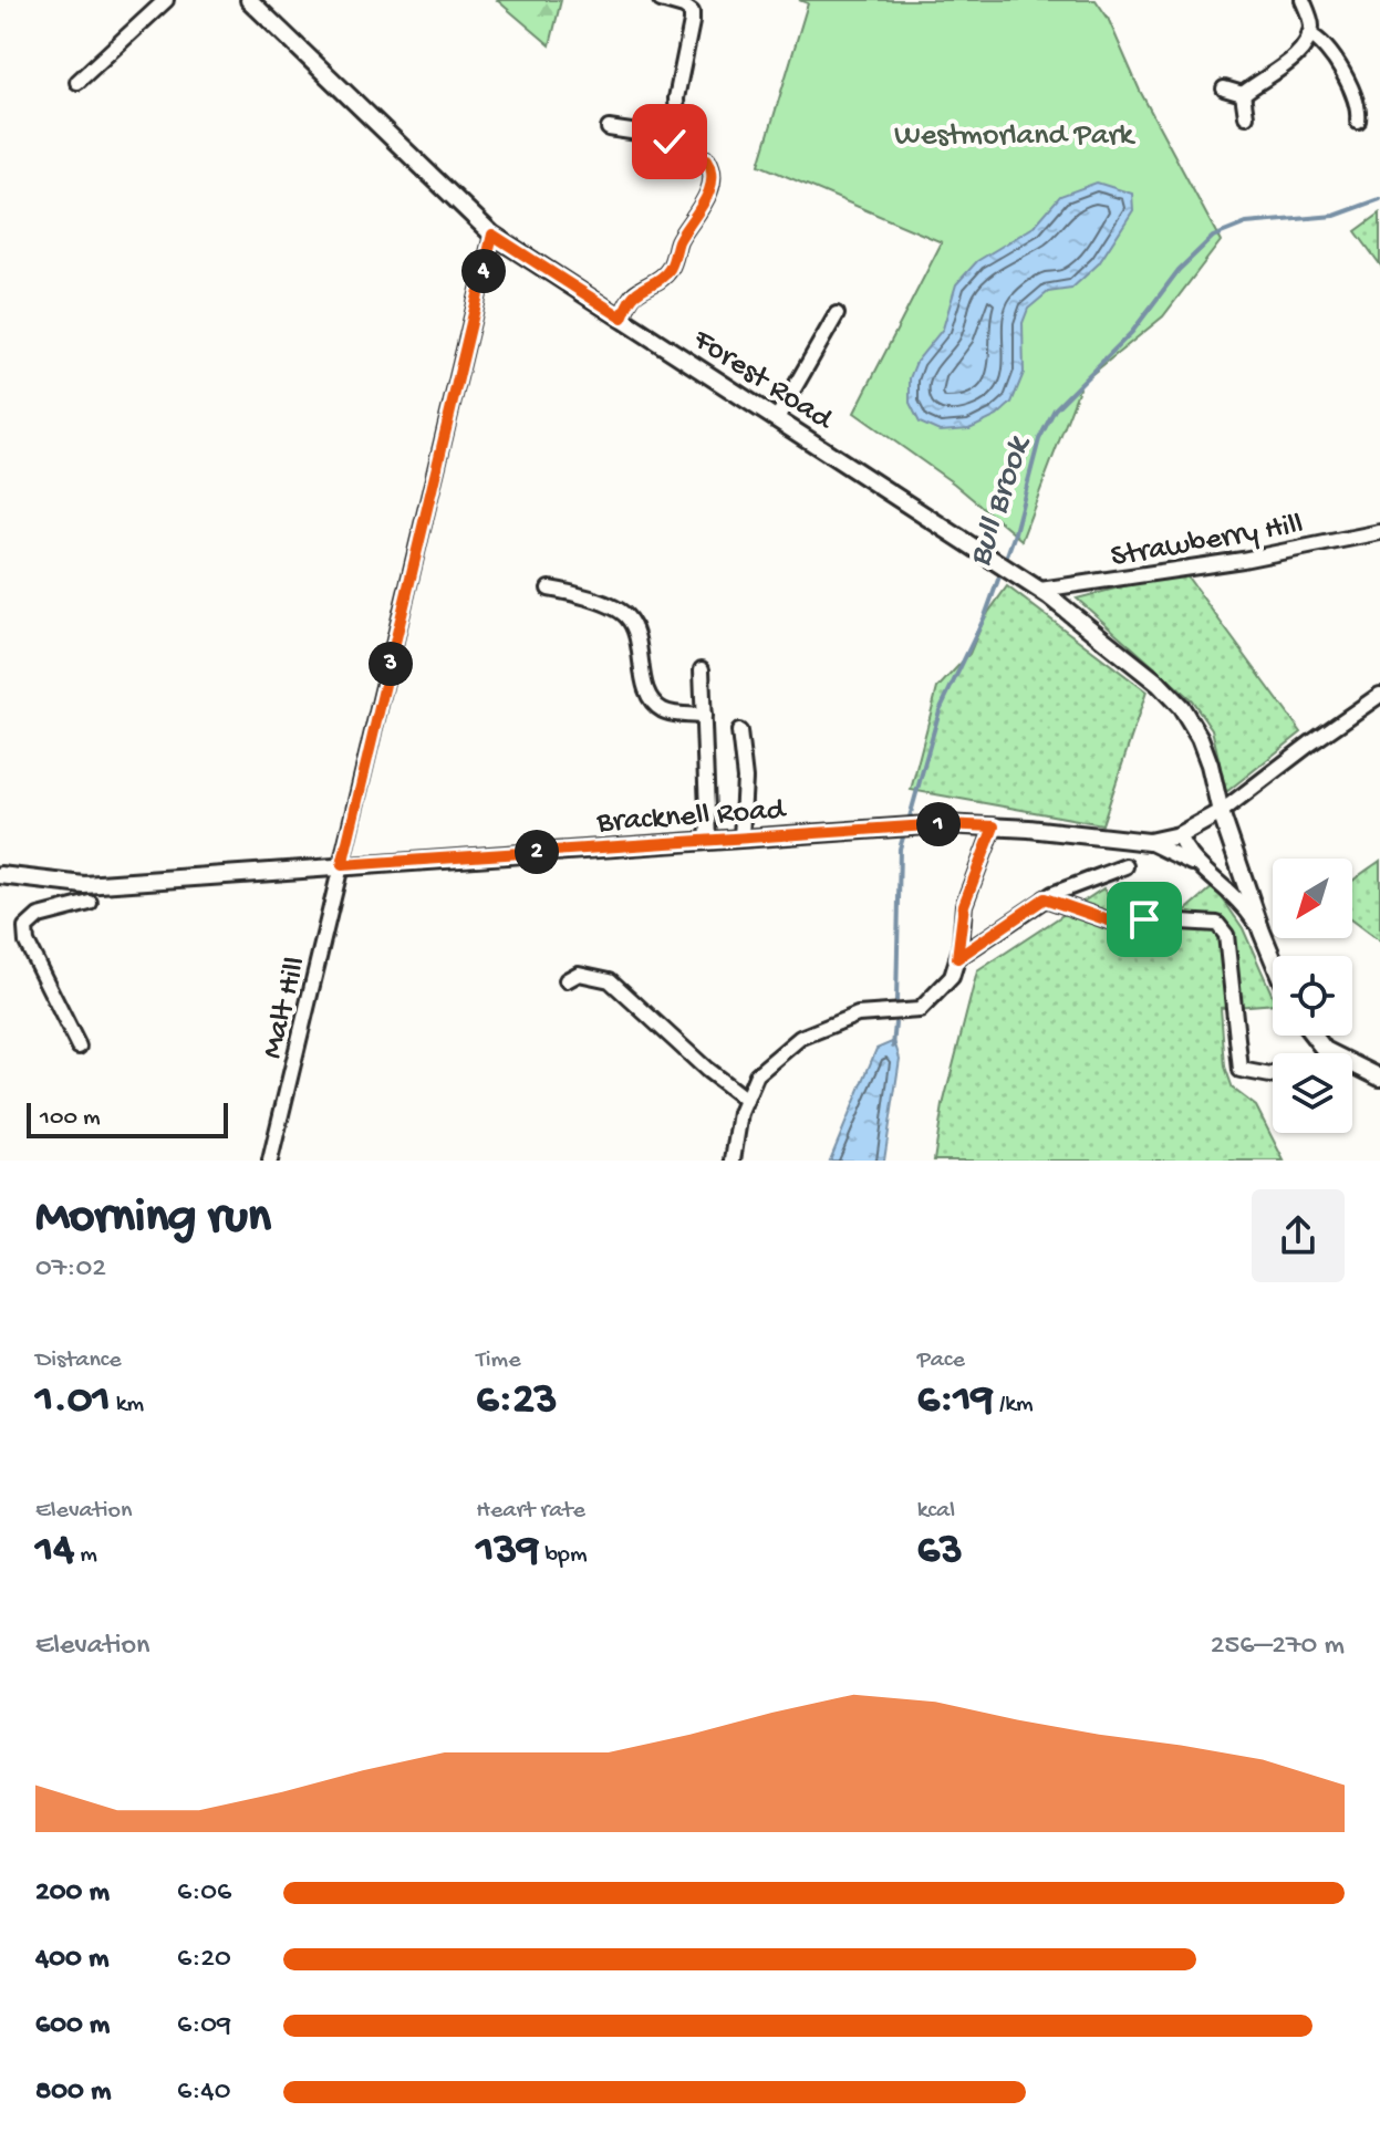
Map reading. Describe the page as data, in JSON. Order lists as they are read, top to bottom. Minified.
{"streets":{"main road":["Forest Road","Bracknell Road"],"street":["Strawberry Hill","Malt Hill"]},"crossings":[["Forest Road","Strawberry Hill"],["Forest Road","Bracknell Road"],["Forest Road","Malt Hill"],["Bracknell Road","Malt Hill"]],"water":["Bull Brook"],"parks":["Westmorland Park"],"scale_bar":"100 m","north":"bottom left","page":{"pins":["4","3","1","2"],"scale":"100 m","heading":["Morning run","07:02"],"stats":[["Distance","1.01 km"],["Time","6:23"],["Pace","6:19 /km"],["Elevation","14 m"],["Heart rate","139 bpm"],["kcal","63"]],"chart":["Elevation","256–270 m"],"list":[{"name":"200 m","note":"6:06"},{"name":"400 m","note":"6:20"},{"name":"600 m","note":"6:09"},{"name":"800 m","note":"6:40"}]}}
